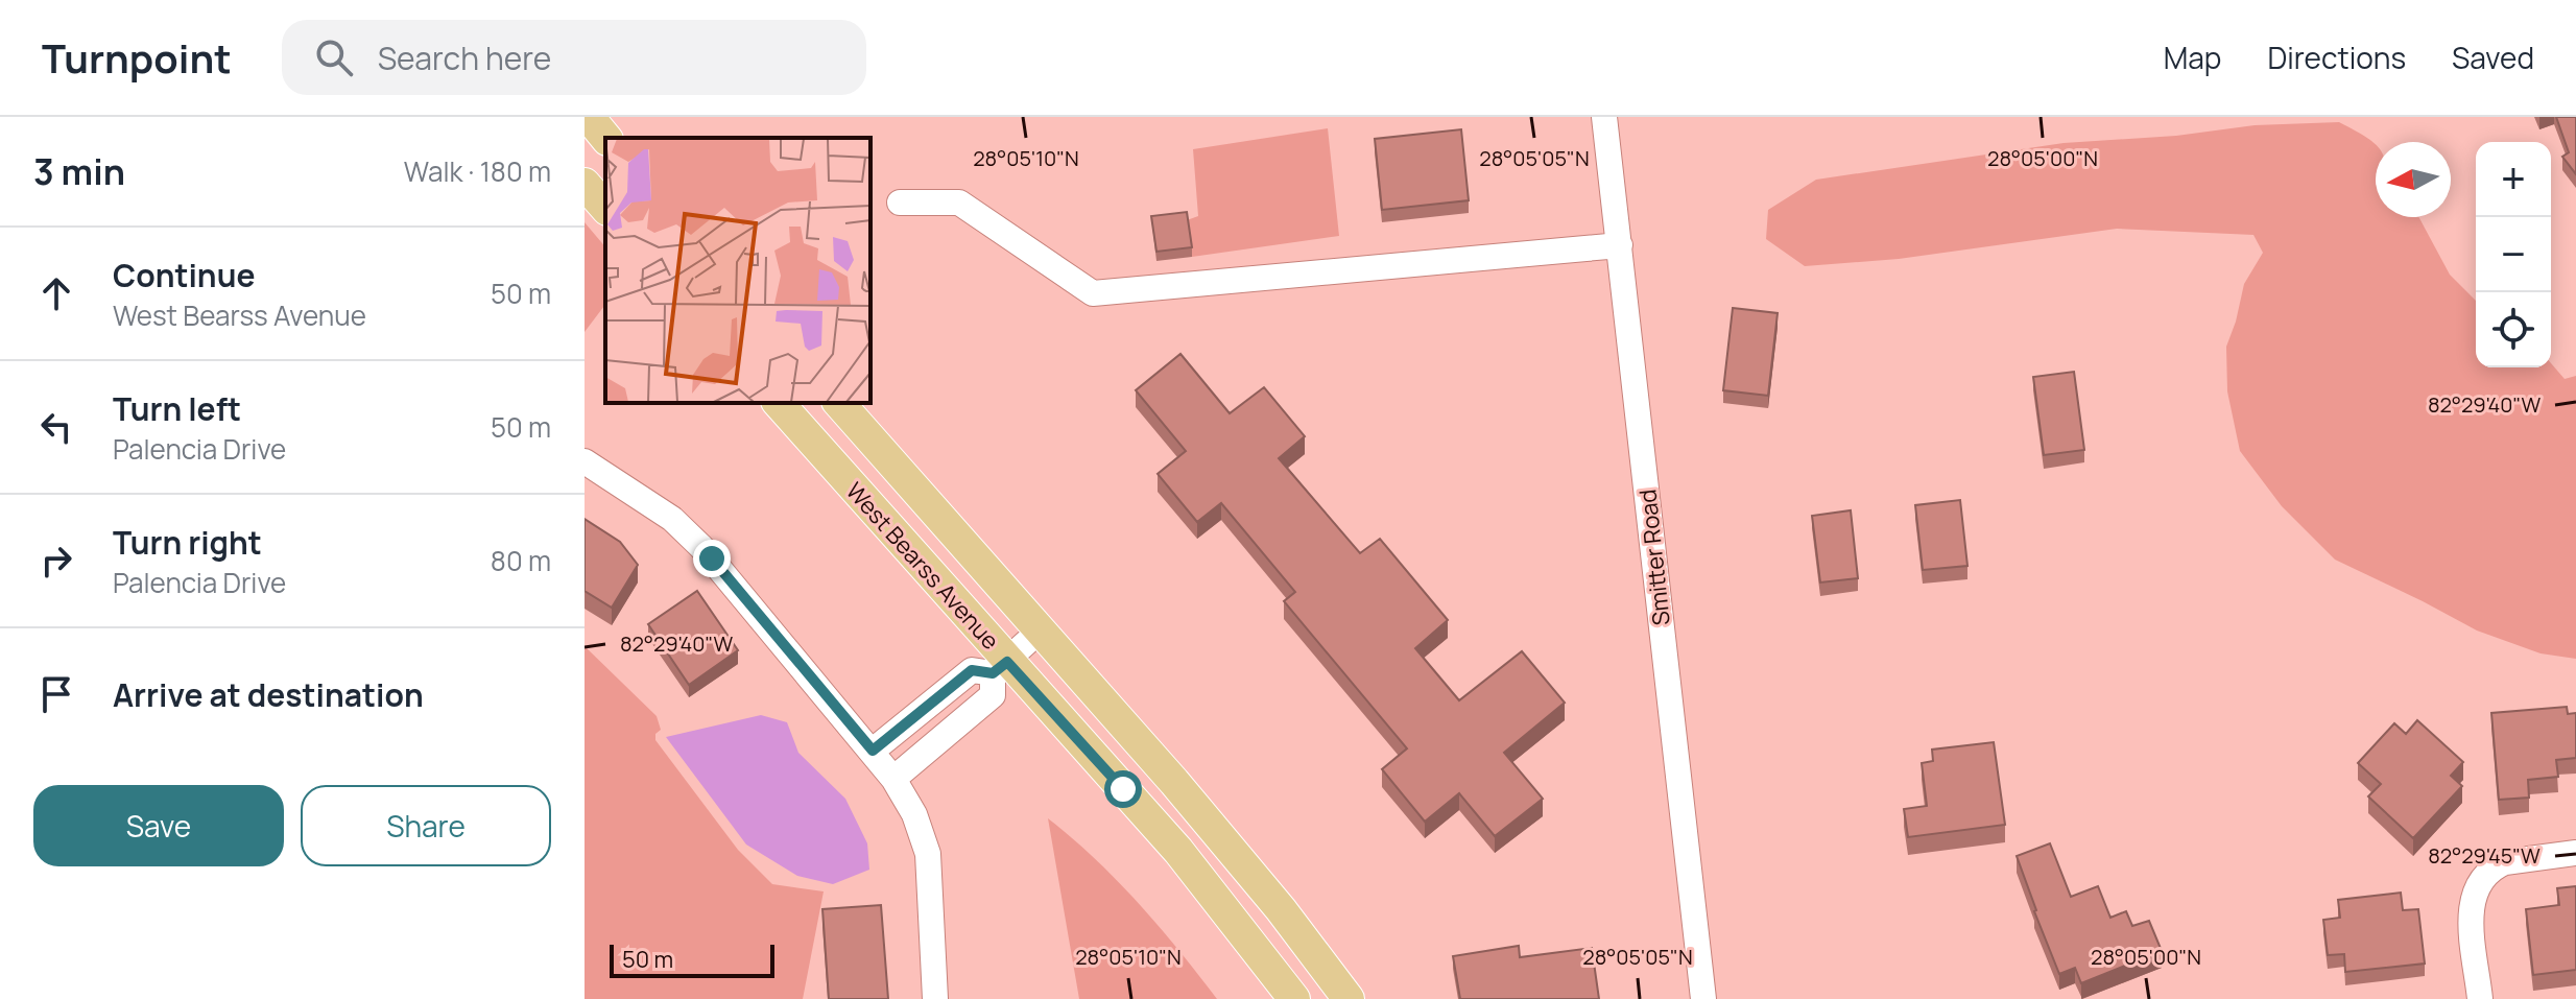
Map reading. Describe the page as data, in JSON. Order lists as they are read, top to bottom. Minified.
{"streets":{"main road":["West Bearss Avenue"],"street":["Smitter Road"]},"scale_bar":"50 m","north":"left","page":{"header":"Turnpoint","search":"Search here","nav":["Map","Directions","Saved"],"heading":["3 min","Walk · 180 m"],"map_buttons":["+","−"],"list":[["Continue","West Bearss Avenue","50 m"],["Turn left","Palencia Drive","50 m"],["Turn right","Palencia Drive","80 m"],"Arrive at destination"],"buttons":["Save","Share"],"scale":"50 m"},"coordinates":["28°05'10\"N","28°05'05\"N","28°05'00\"N","82°29'40\"W","82°29'45\"W"]}
